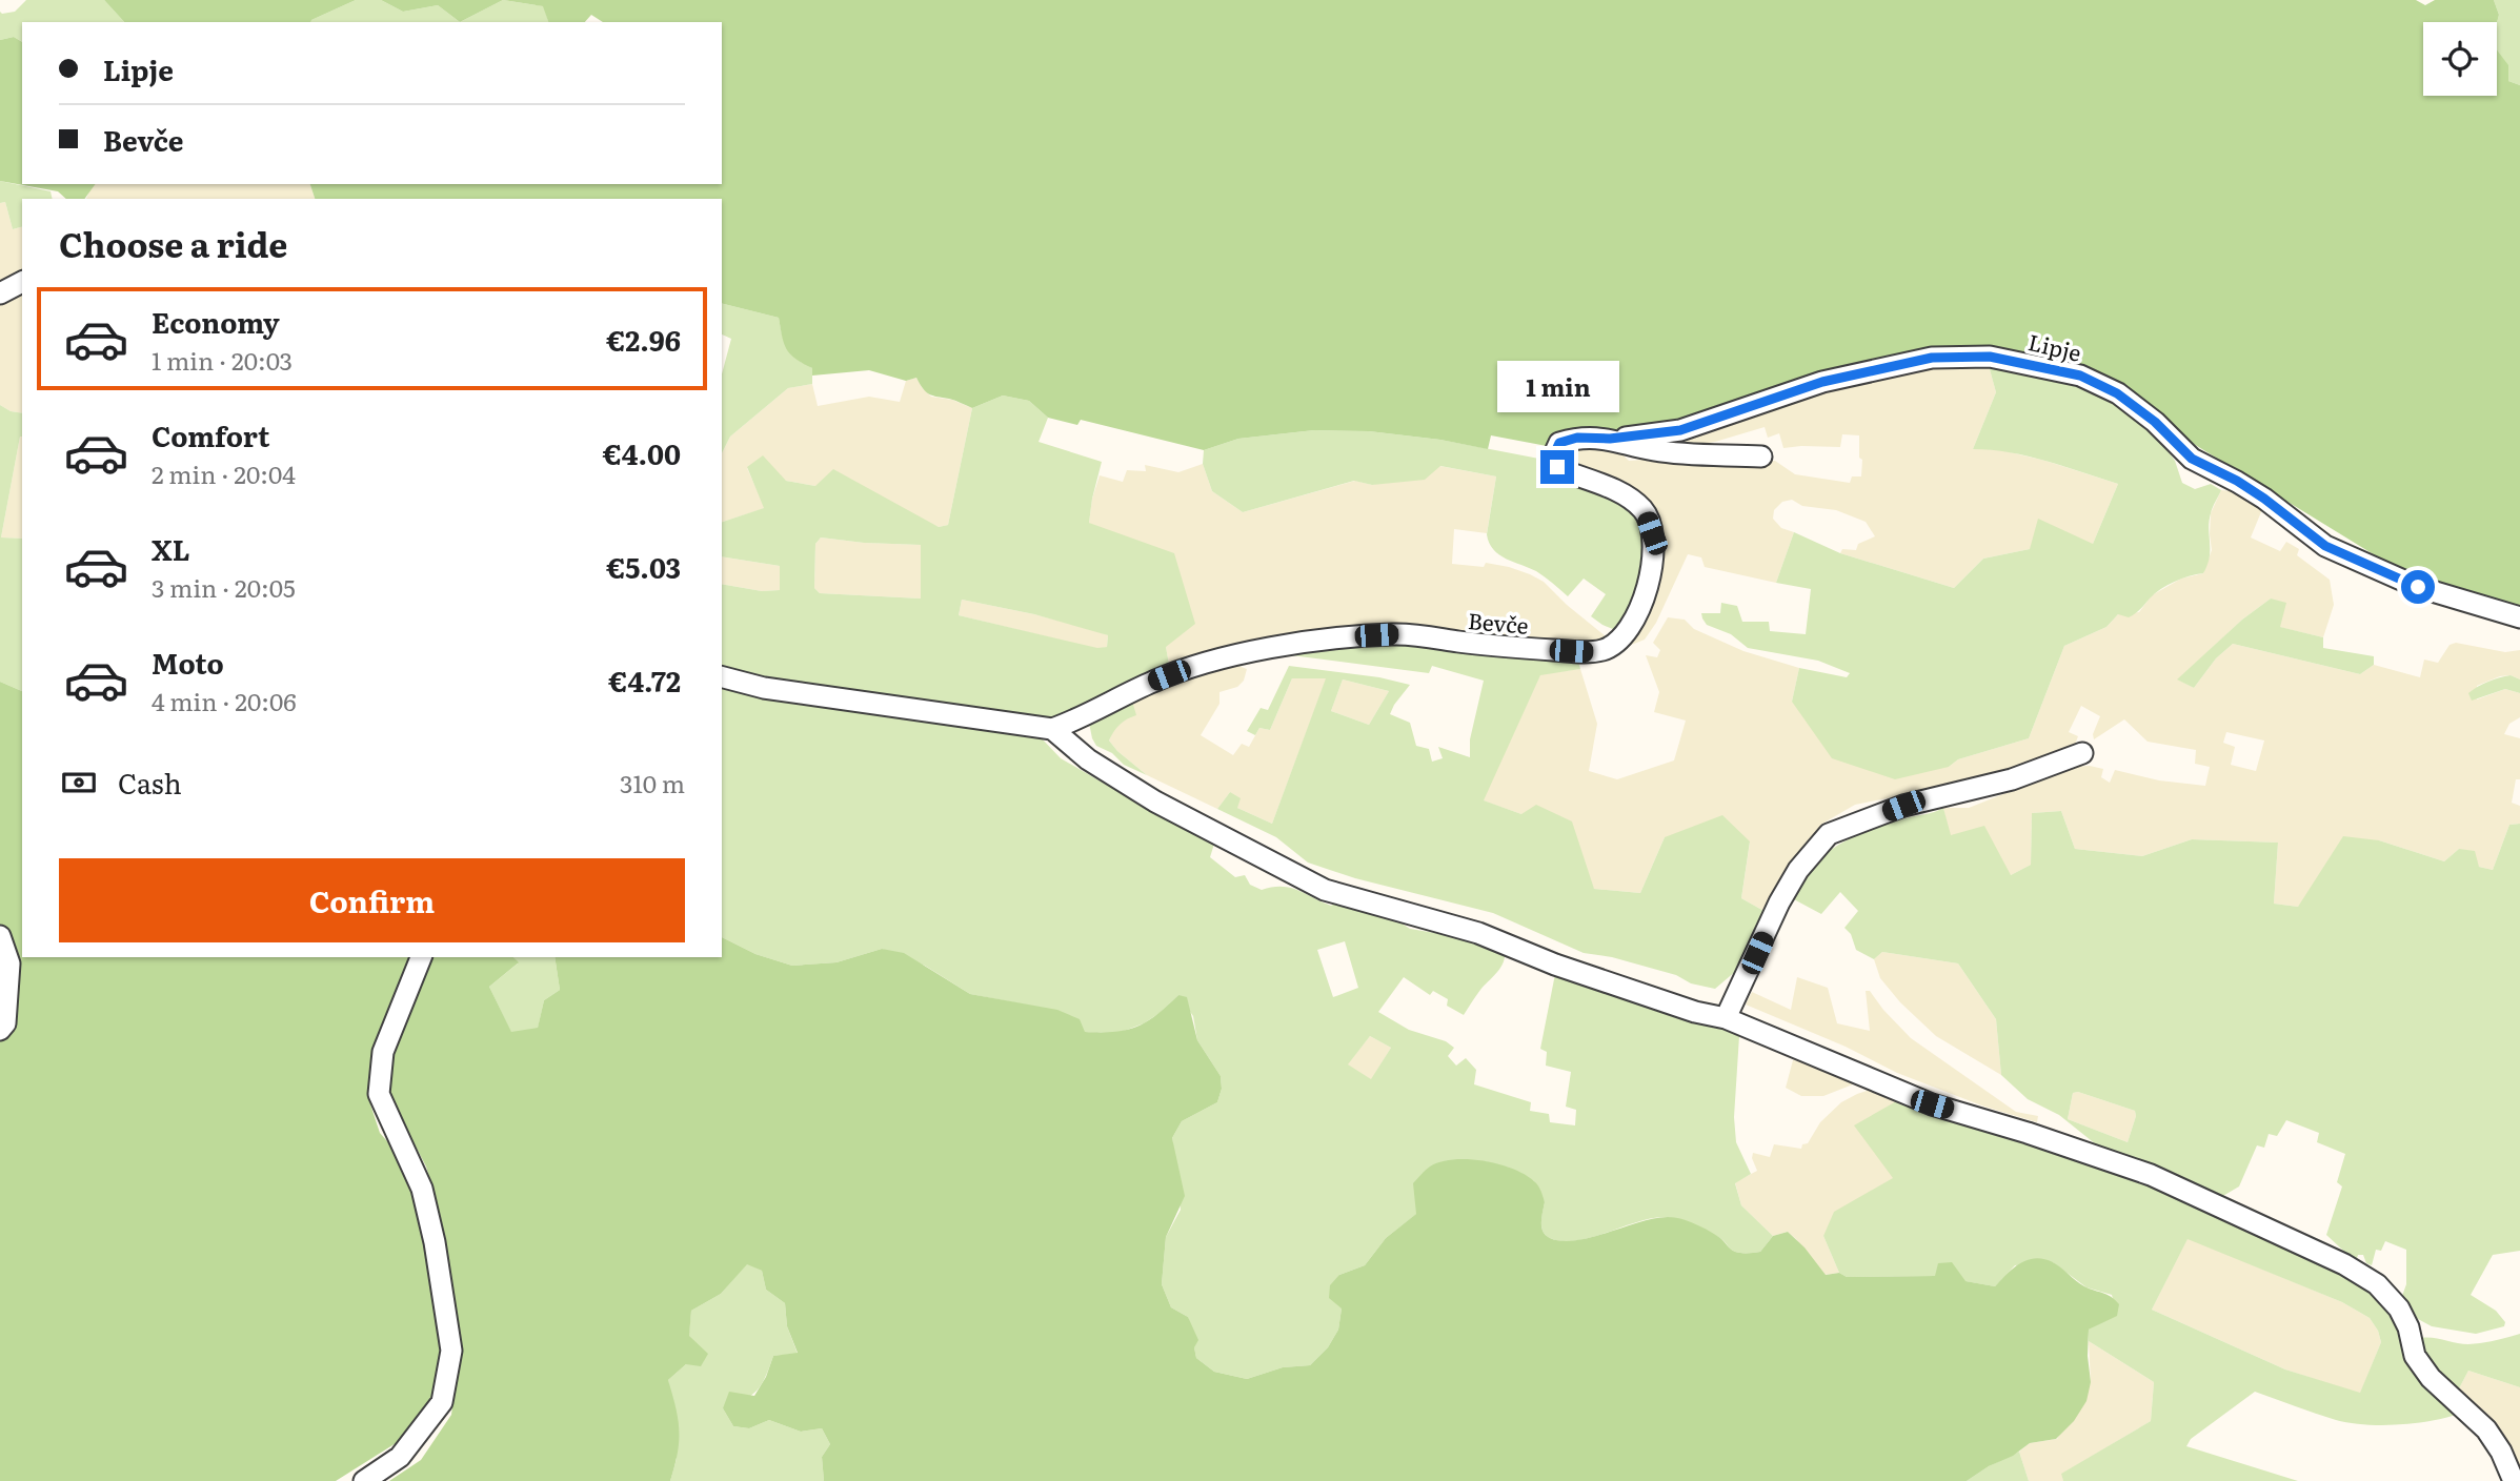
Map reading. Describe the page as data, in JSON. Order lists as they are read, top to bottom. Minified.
{"streets":{"street":["Lipje","Bevče"]},"crossings":[["Lipje","Bevče"]],"page":{"banner":["Lipje","Bevče"],"heading":"Choose a ride","list":[{"name":"Economy","note":"1 min · 20:03","value":"€2.96"},{"name":"Comfort","note":"2 min · 20:04","value":"€4.00"},{"name":"XL","note":"3 min · 20:05","value":"€5.03"},{"name":"Moto","note":"4 min · 20:06","value":"€4.72"}],"bubble":"1 min","pay":["Cash","310 m"],"buttons":"Confirm"}}
